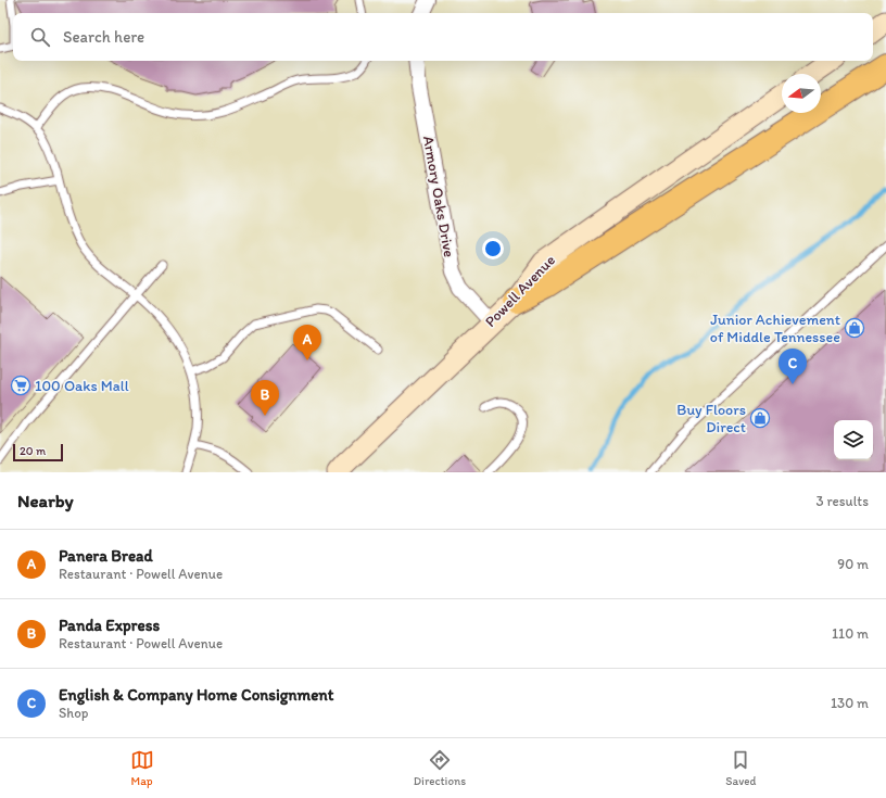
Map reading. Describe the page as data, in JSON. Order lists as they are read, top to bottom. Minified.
{"streets":{"main road":["Powell Avenue"],"street":["Armory Oaks Drive"]},"crossings":[["Armory Oaks Drive","Powell Avenue"]],"places":{"shop":["Junior Achievement of Middle Tennessee","Buy Floors Direct"],"supermarket":["100 Oaks Mall"]},"scale_bar":"20 m","north":"left","page":{"search":"Search here","pins":["A","C","B"],"scale":"20 m","heading":["Nearby","3 results"],"list":[{"mark":"A","name":"Panera Bread","note":"Restaurant · Powell Avenue","value":"90 m"},{"mark":"B","name":"Panda Express","note":"Restaurant · Powell Avenue","value":"110 m"},{"mark":"C","name":"English & Company Home Consignment","note":"Shop","value":"130 m"}],"nav":["Map","Directions","Saved"]}}
